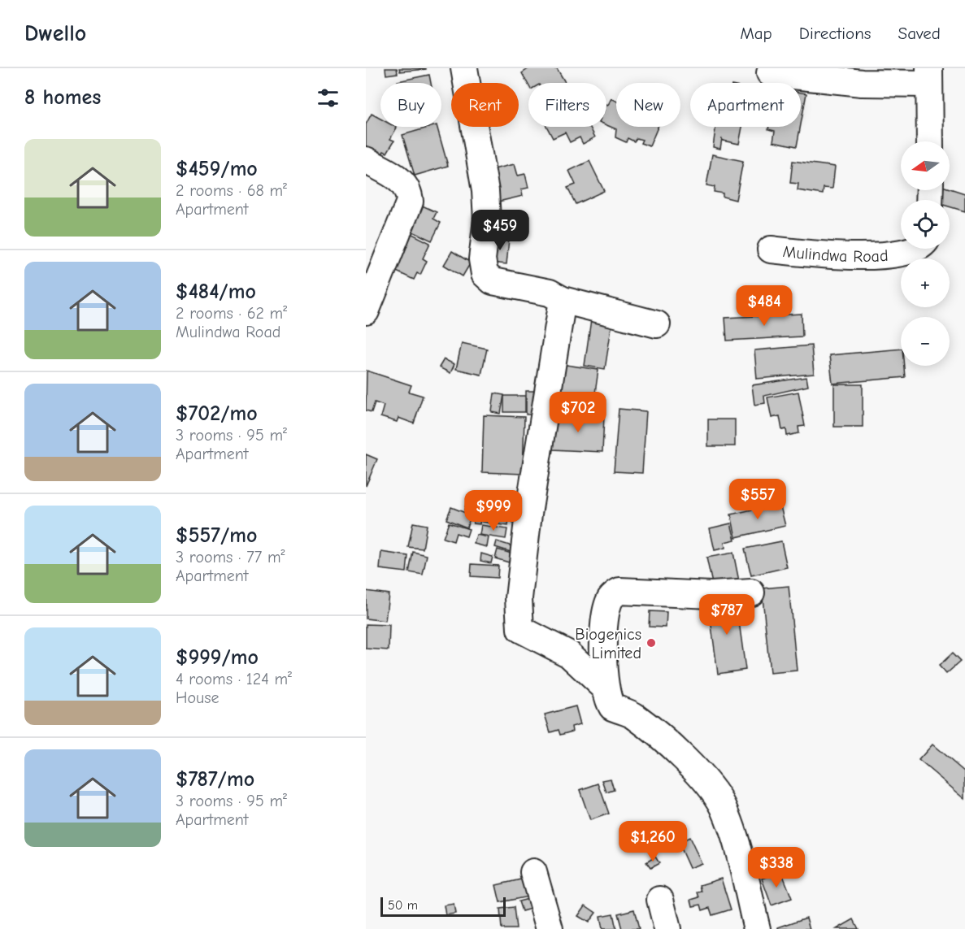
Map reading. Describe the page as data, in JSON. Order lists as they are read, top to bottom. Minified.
{"streets":{"street":["Mulindwa Road"]},"places":["Biogenics Limited"],"scale_bar":"50 m","north":"left","page":{"header":"Dwello","nav":["Map","Directions","Saved"],"heading":"8 homes","chip":["Buy","Rent","Filters","New","Apartment"],"list":[{"name":"$459/mo","note":"2 rooms · 68 m² · Apartment"},{"name":"$484/mo","note":"2 rooms · 62 m² · Mulindwa Road"},{"name":"$702/mo","note":"3 rooms · 95 m² · Apartment"},{"name":"$557/mo","note":"3 rooms · 77 m² · Apartment"},{"name":"$999/mo","note":"4 rooms · 124 m² · House"},{"name":"$787/mo","note":"3 rooms · 95 m² · Apartment"}],"map_buttons":["+","−"],"price":["$459","$484","$702","$557","$999","$787","$1,260","$338"],"scale":"50 m"}}
